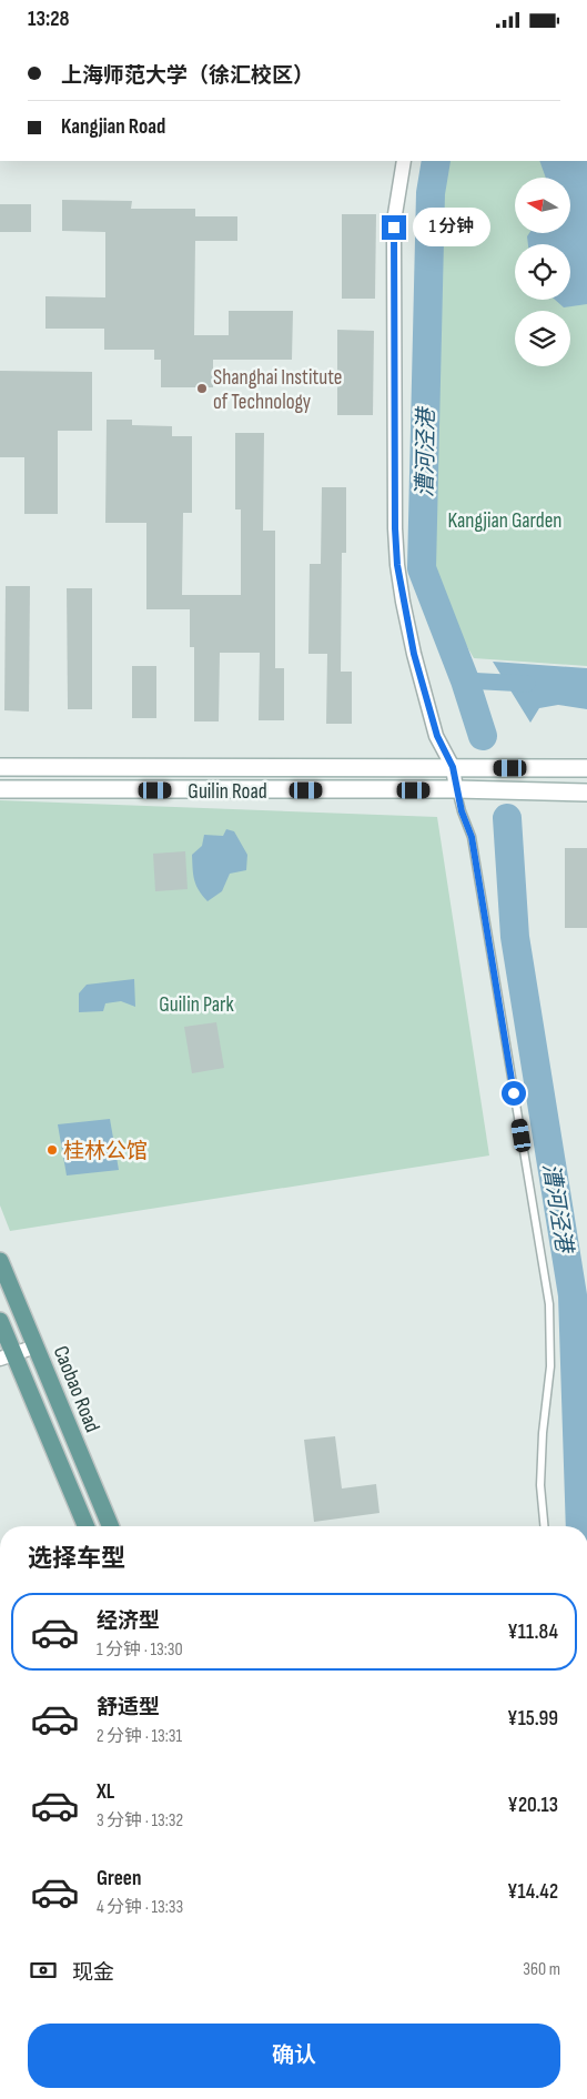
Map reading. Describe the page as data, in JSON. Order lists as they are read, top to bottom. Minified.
{"streets":{"main road":["Guilin Road","Caobao Road"]},"water":["漕河泾港"],"parks":["Kangjian Garden","Guilin Park"],"places":["Shanghai Institute of Technology","桂林公馆"],"north":"left","page":{"status":"13:28","banner":["上海师范大学（徐汇校区）","Kangjian Road"],"bubble":"1 分钟","heading":"选择车型","list":[{"name":"经济型","note":"1 分钟 · 13:30","value":"¥11.84"},{"name":"舒适型","note":"2 分钟 · 13:31","value":"¥15.99"},{"name":"XL","note":"3 分钟 · 13:32","value":"¥20.13"},{"name":"Green","note":"4 分钟 · 13:33","value":"¥14.42"}],"pay":["现金","360 m"],"buttons":"确认"}}
